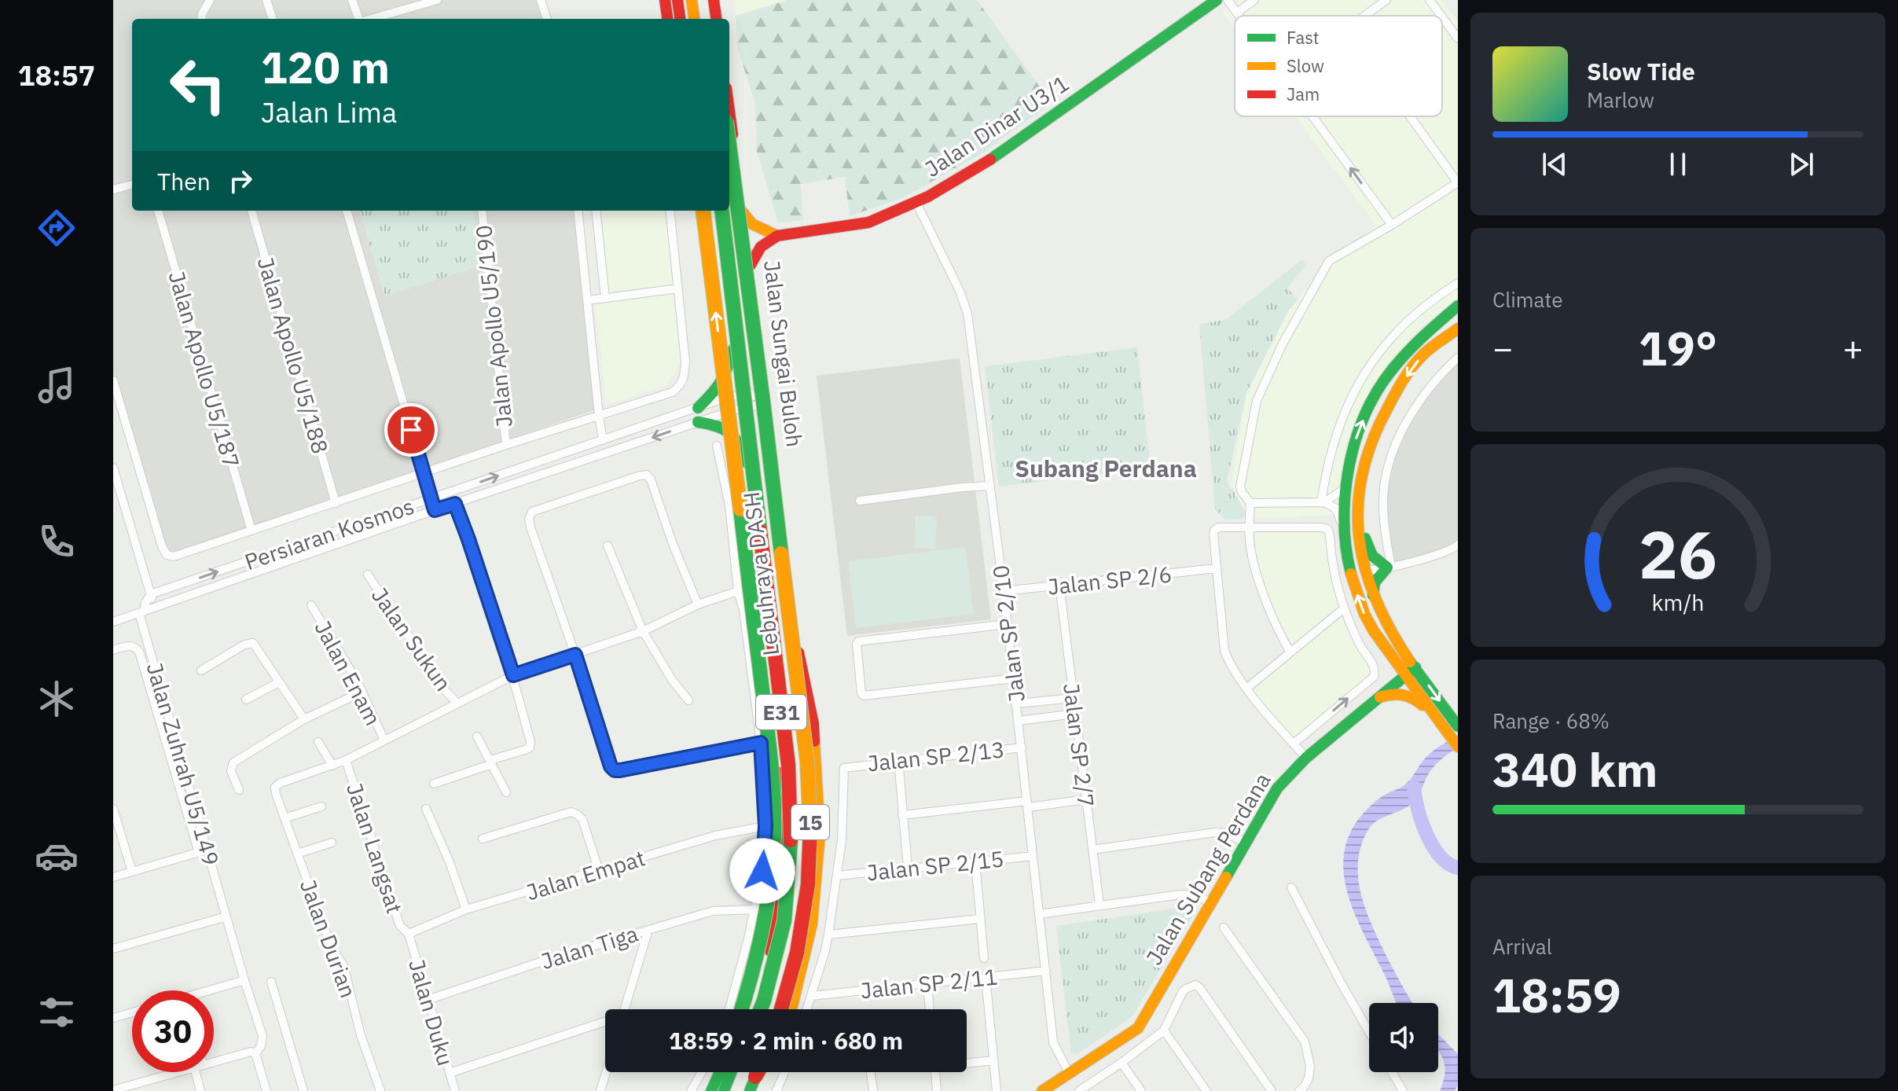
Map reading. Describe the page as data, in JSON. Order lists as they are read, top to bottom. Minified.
{"streets":{"main road":["Jalan Dinar U3/1","Jalan Sungai Buloh","Lebuhraya DASH","E31","15","Jalan Subang Perdana"],"street":["Jalan Apollo U5/190","Jalan Apollo U5/188","Jalan Apollo U5/187","Persiaran Kosmos","Jalan SP 2/6","Jalan SP 2/10","Jalan Sukun","Jalan Enam","Jalan SP 2/7","Jalan SP 2/13","Jalan Zuhrah U5/149","Jalan Langsat","Jalan SP 2/15","Jalan Empat","Jalan Durian","Jalan Tiga","Jalan SP 2/11","Jalan Duku"]},"crossings":[["Jalan Dinar U3/1","Jalan SP 2/10"],["Jalan Sungai Buloh","Persiaran Kosmos"],["Jalan Sungai Buloh","15"],["Persiaran Kosmos","Jalan Zuhrah U5/149"],["Persiaran Kosmos","15"],["Jalan SP 2/6","Jalan SP 2/10"],["Jalan SP 2/6","Jalan SP 2/7"],["Jalan SP 2/10","Jalan SP 2/13"],["Jalan SP 2/10","Jalan SP 2/15"],["Jalan SP 2/10","Jalan Subang Perdana"],["Jalan SP 2/10","Jalan SP 2/11"],["Jalan Sukun","Jalan Enam"],["Jalan Enam","Jalan Langsat"],["Jalan Enam","Jalan Durian"],["Jalan SP 2/13","Jalan SP 2/15"],["Jalan SP 2/13","Jalan SP 2/11"],["Jalan Langsat","Jalan Empat"],["Jalan Langsat","Jalan Duku"],["Jalan Empat","Jalan Duku"],["Jalan Tiga","Jalan Duku"]],"districts":["Subang Perdana"],"legend":["Fast","Slow","Jam"],"page":{"tabs":"18:57","turn":["120 m","Jalan Lima"],"song":["Slow Tide","Marlow"],"then":"Then","tile":["Climate",["Range · 68%","340 km"],["Arrival","18:59"]],"heat":["−","19°","+"],"limit":"30","trip":"18:59 · 2 min · 680 m","gauge":["26","km/h"]}}
